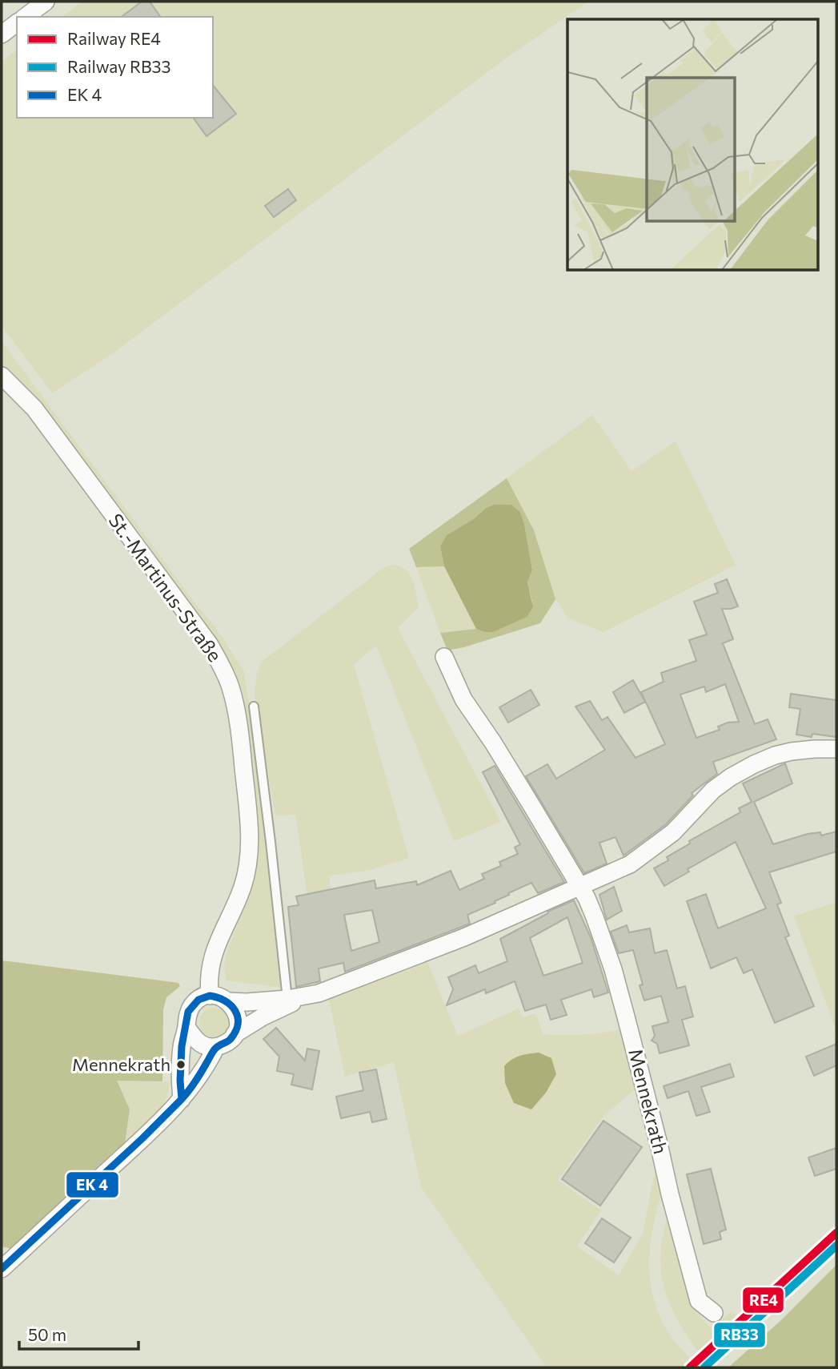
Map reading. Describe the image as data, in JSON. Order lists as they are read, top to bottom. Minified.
{"streets":{"street":["St.-Martinus-Straße","Mennekrath"]},"places":["Mennekrath"],"lines":["rail line RE4","rail line RB33"],"legend":["Railway RE4","Railway RB33","EK 4"],"scale_bar":"50 m"}
